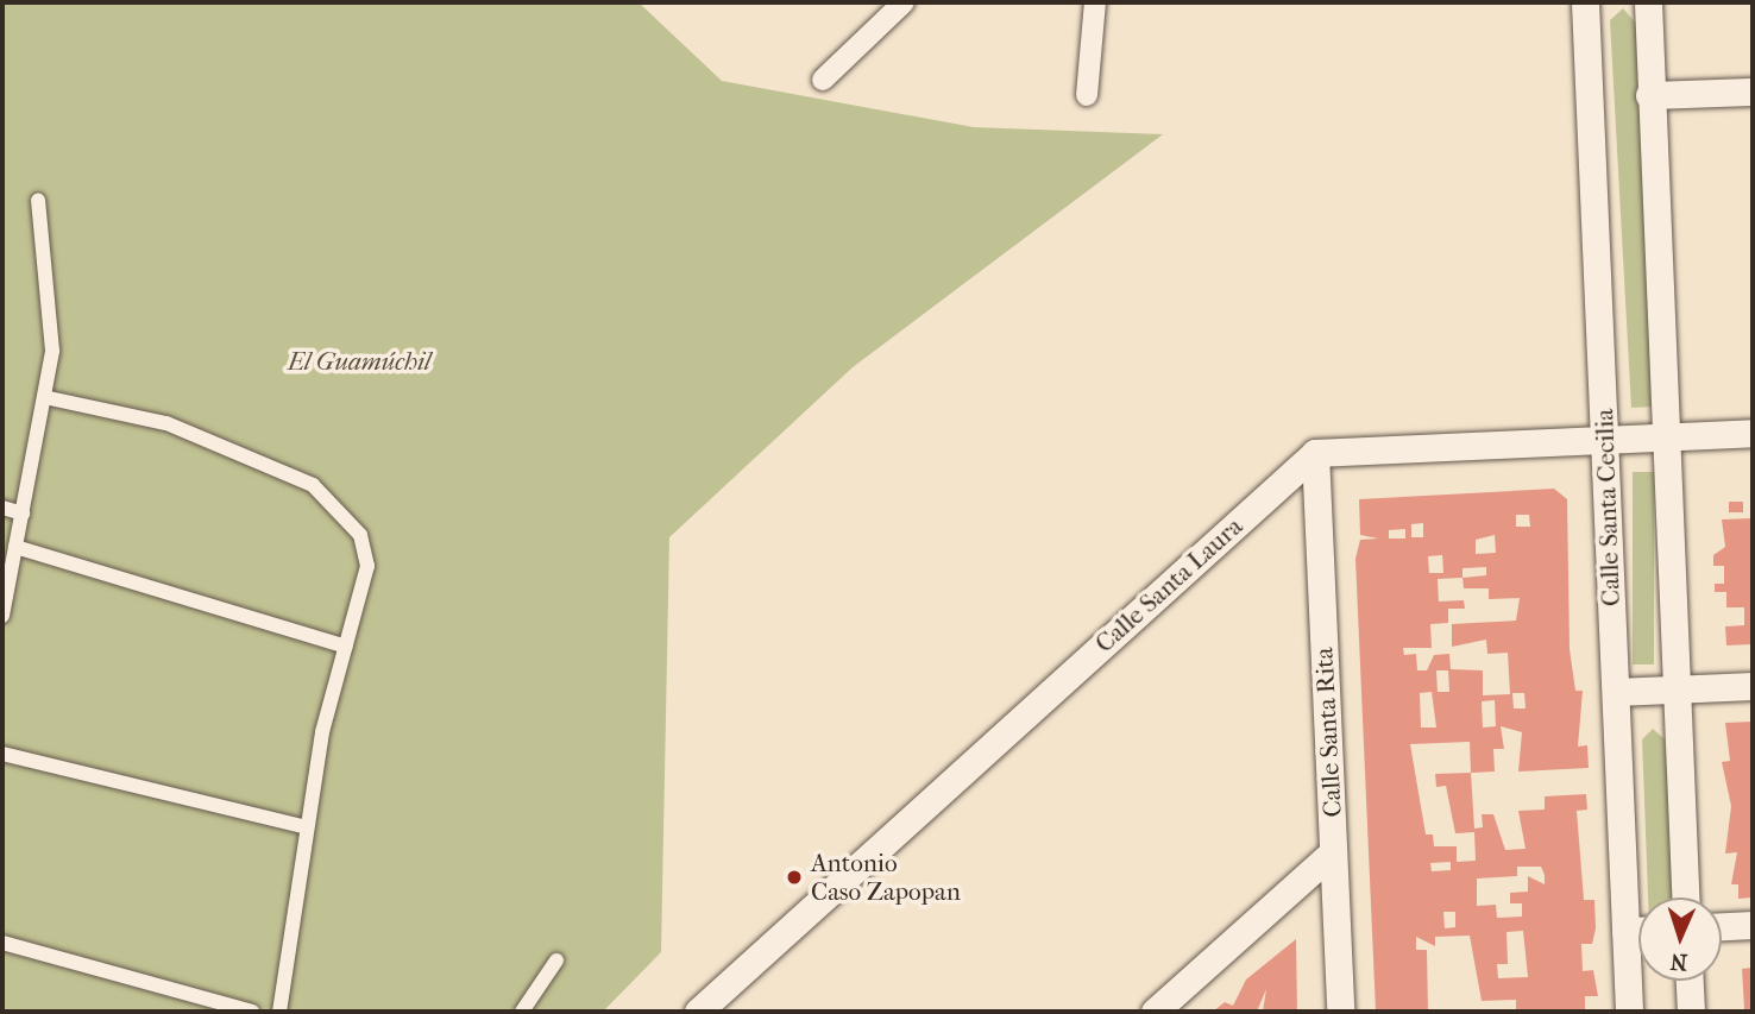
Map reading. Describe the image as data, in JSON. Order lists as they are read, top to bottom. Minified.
{"streets":{"street":["Calle Santa Cecilia","Calle Santa Laura","Calle Santa Rita"]},"crossings":[["Calle Santa Laura","Calle Santa Rita"]],"parks":["El Guamúchil"],"places":["Antonio Caso Zapopan"],"north":"bottom"}
